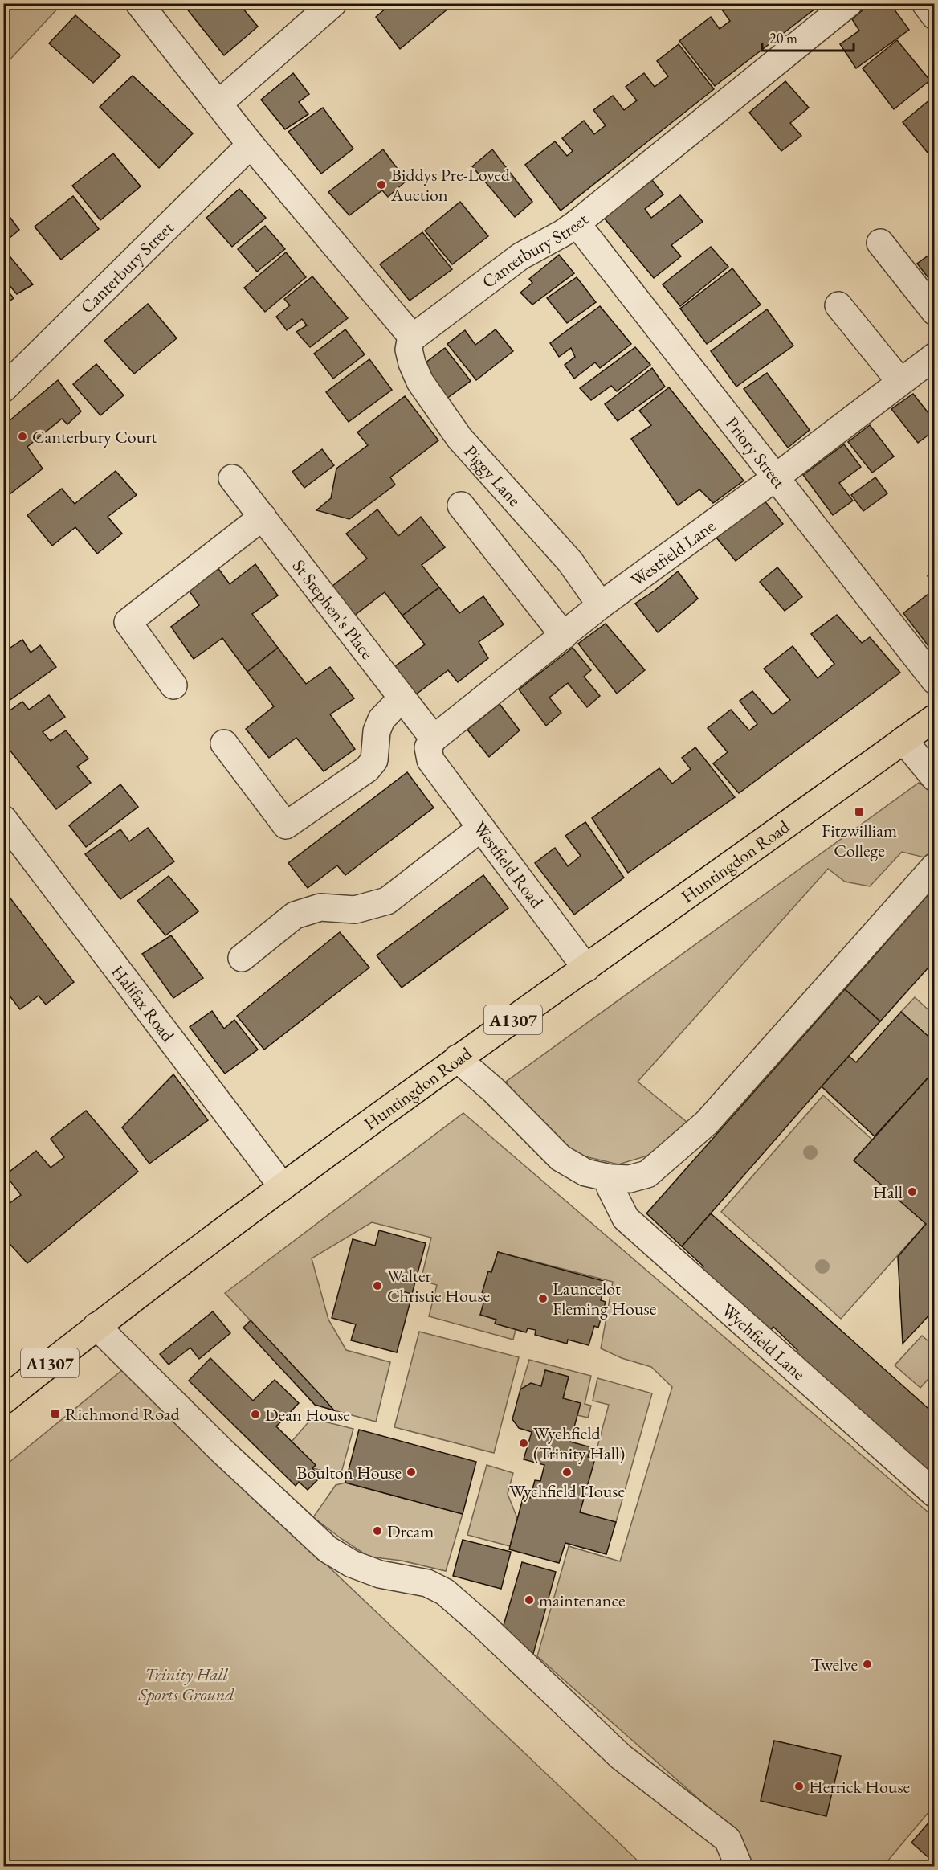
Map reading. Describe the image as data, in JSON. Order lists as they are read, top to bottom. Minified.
{"streets":{"main road":["Huntingdon Road","A1307"],"street":["Canterbury Street","Priory Street","Piggy Lane","Westfield Lane","St Stephen's Place","Westfield Road","Halifax Road","Wychfield Lane"]},"crossings":[["Canterbury Street","Priory Street"],["Canterbury Street","Piggy Lane"],["Priory Street","Westfield Lane"],["Piggy Lane","Westfield Lane"],["Westfield Lane","St Stephen's Place"],["Westfield Lane","Westfield Road"],["St Stephen's Place","Westfield Road"],["Huntingdon Road","Westfield Road"],["Huntingdon Road","Halifax Road"]],"parks":["Trinity Hall Sports Ground"],"places":{"other":["Biddys Pre-Loved Auction","Canterbury Court","Hall","Walter Christie House","Launcelot Fleming House","Dean House","Wychfield (Trinity Hall)","Boulton House","Wychfield House","Dream","maintenance","Twelve","Herrick House"],"transit":["Fitzwilliam College","Richmond Road"]},"scale_bar":"20 m"}
